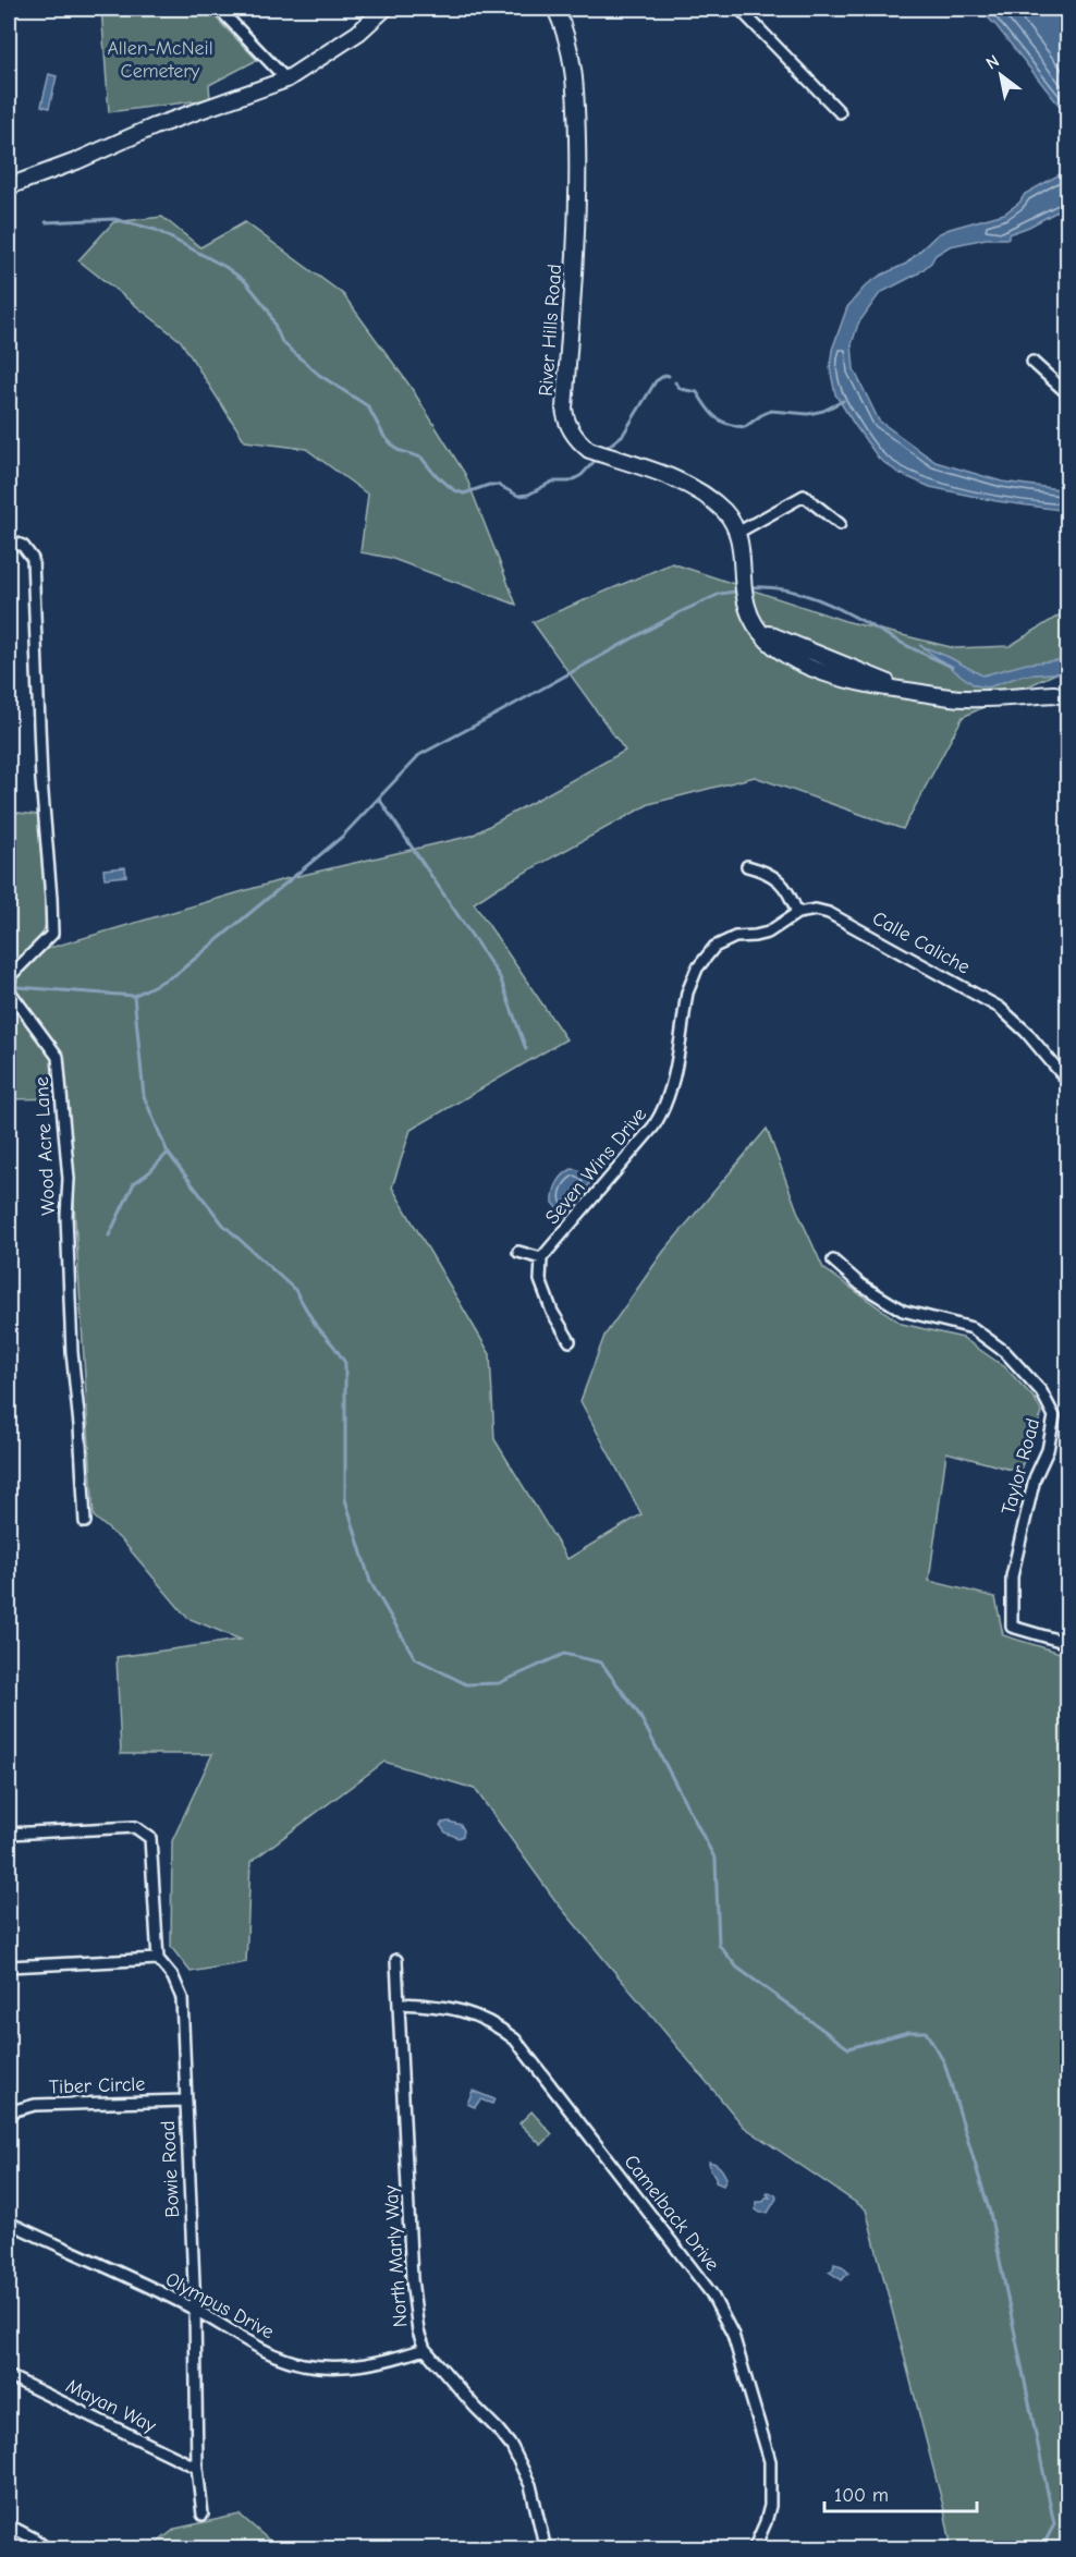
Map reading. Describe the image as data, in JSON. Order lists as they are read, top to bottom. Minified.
{"streets":{"street":["River Hills Road","Calle Caliche","Wood Acre Lane","Seven Wins Drive","Taylor Road","Tiber Circle","Bowie Road","Camelback Drive","North Marly Way","Olympus Drive","Mayan Way"]},"crossings":[["Calle Caliche","Seven Wins Drive"],["Tiber Circle","Bowie Road"],["Bowie Road","Olympus Drive"],["Bowie Road","Mayan Way"],["Camelback Drive","North Marly Way"],["North Marly Way","Olympus Drive"]],"parks":["Allen-McNeil Cemetery"],"scale_bar":"100 m","north":"top left"}
